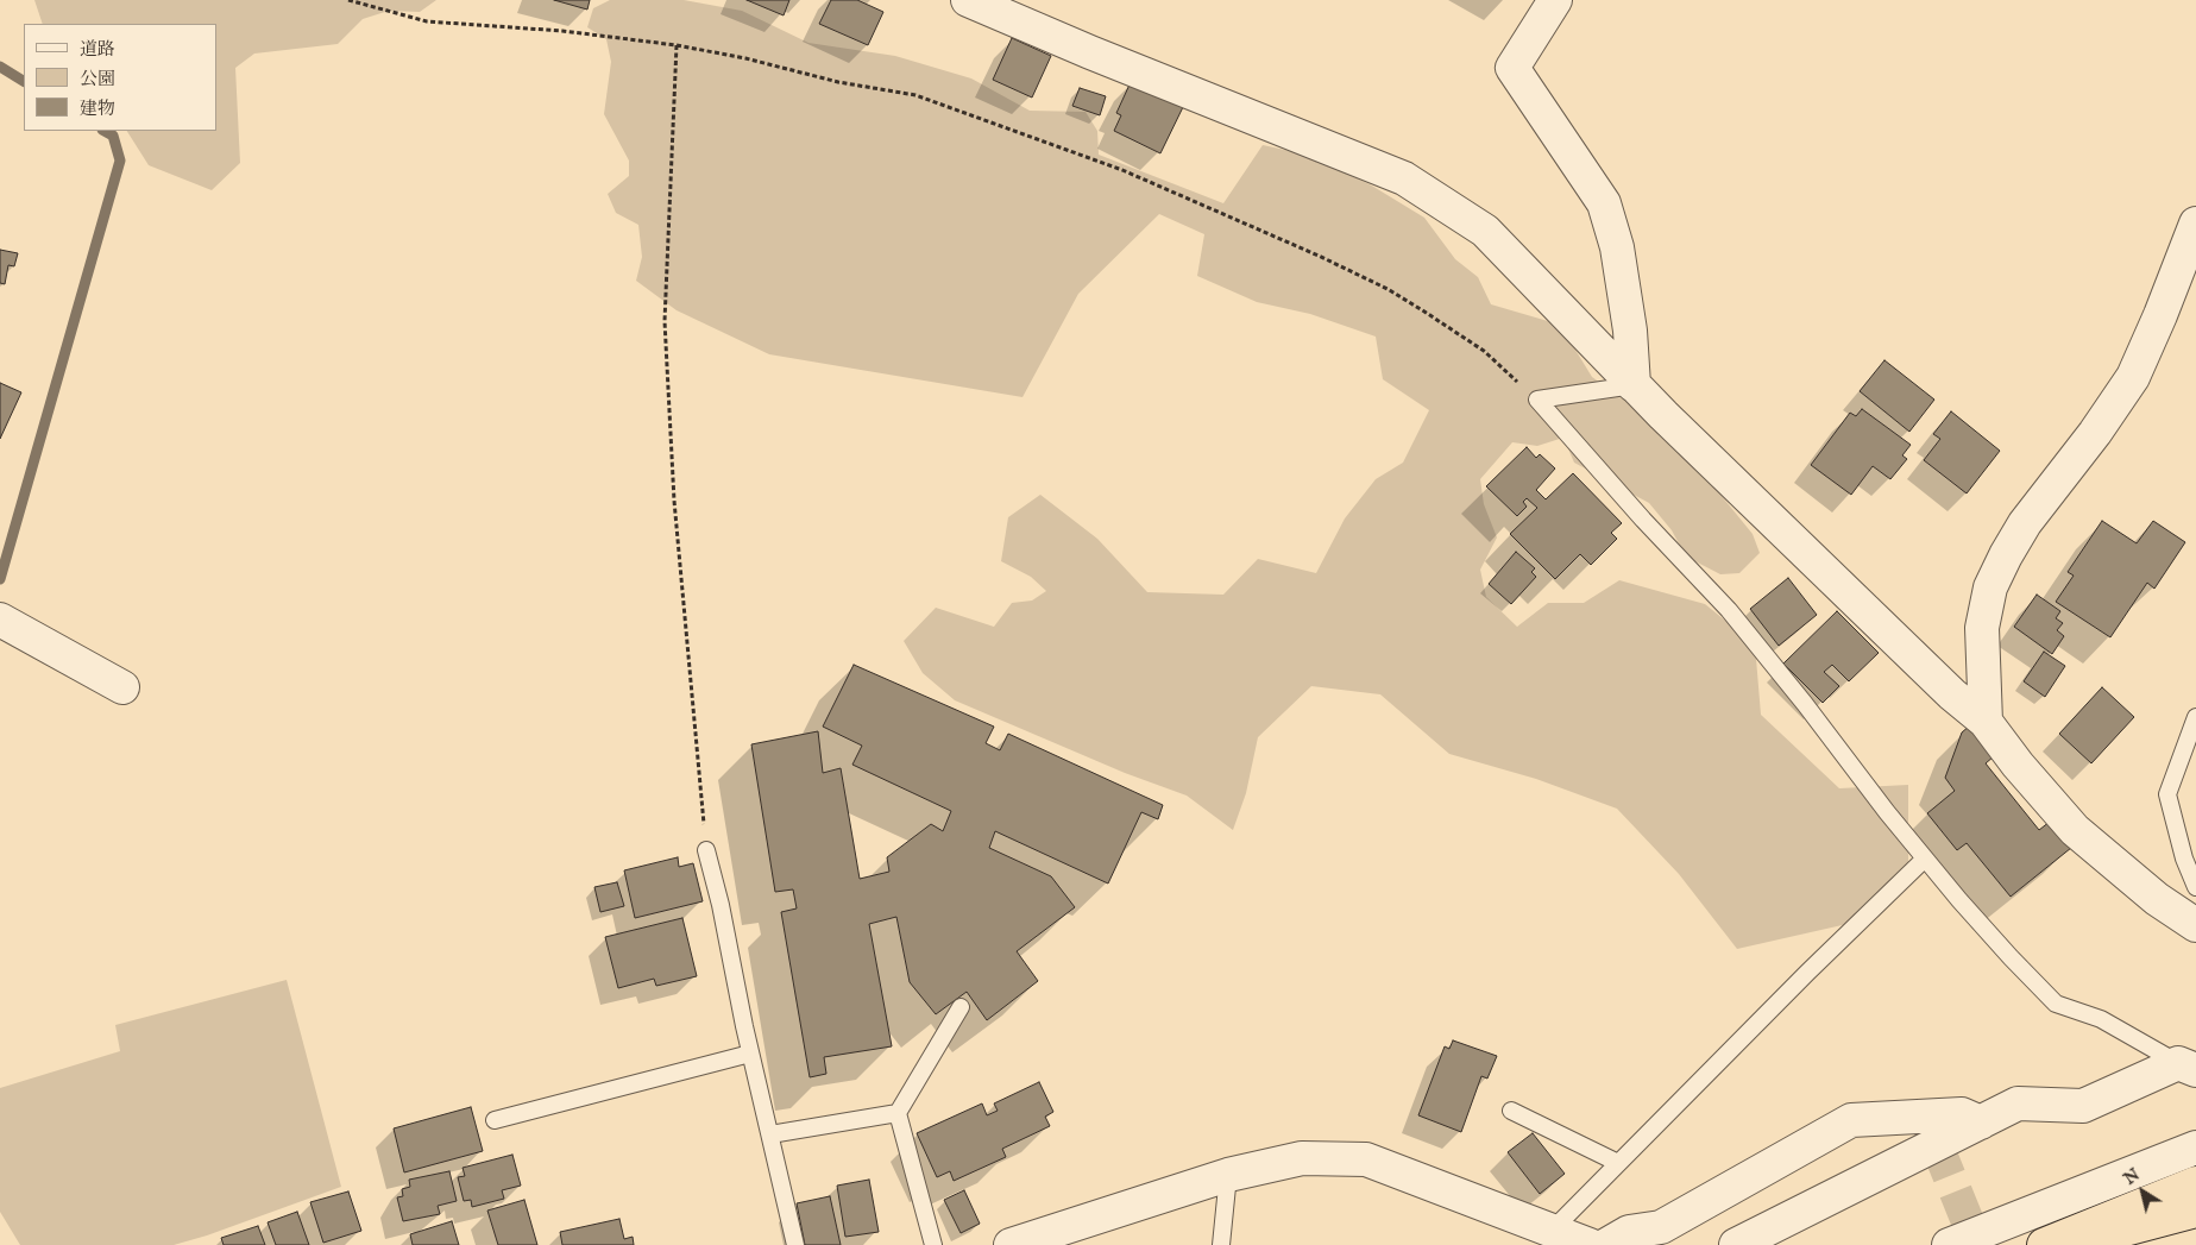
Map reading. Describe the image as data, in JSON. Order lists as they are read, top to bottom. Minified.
{"legend":["道路","公園","建物"],"north":"top left"}
